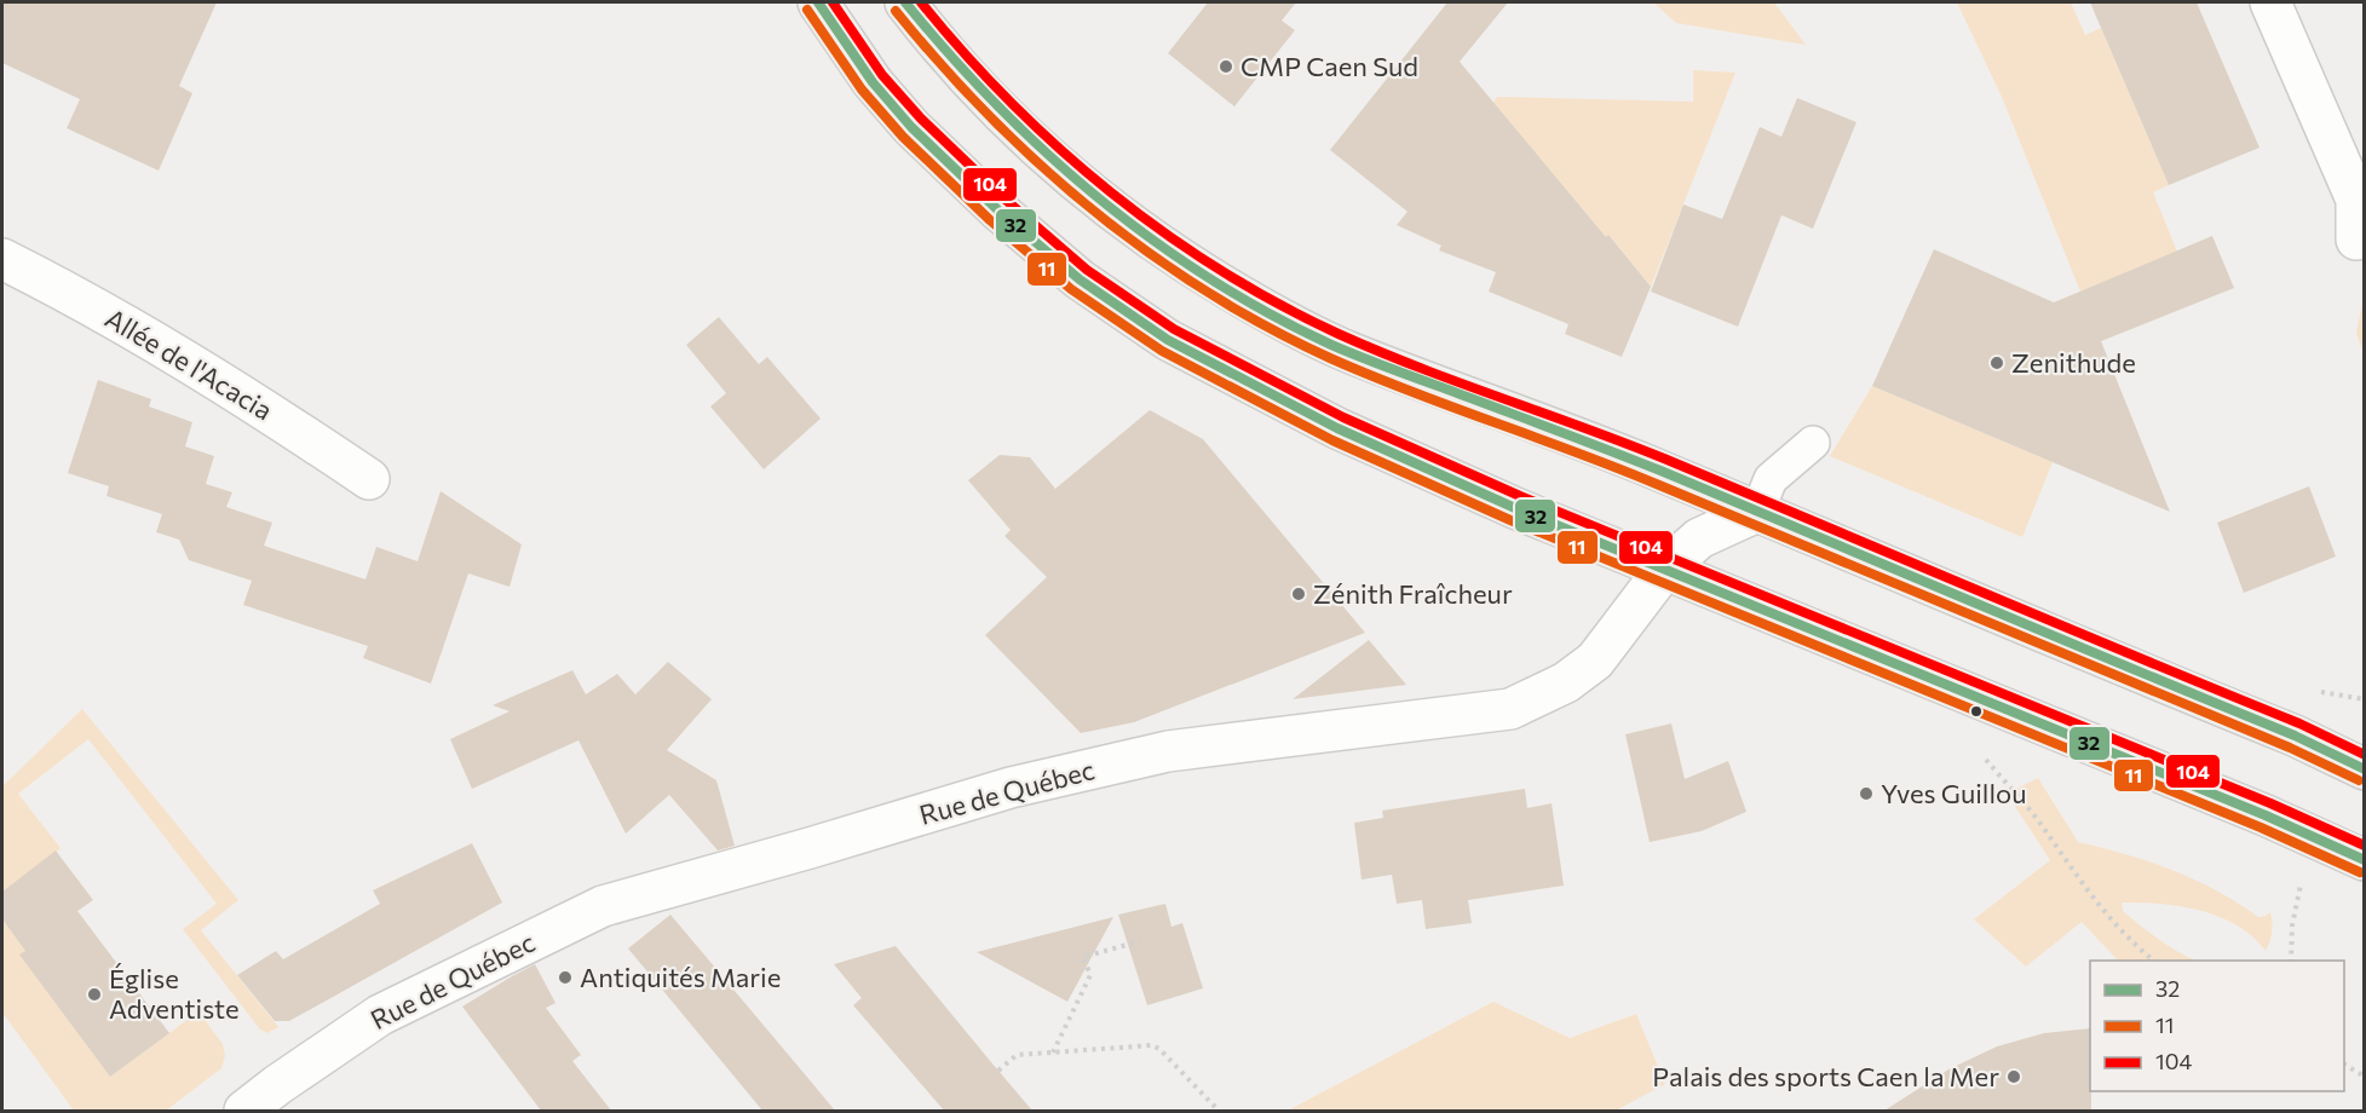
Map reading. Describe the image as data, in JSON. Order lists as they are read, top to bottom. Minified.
{"streets":{"street":["Allée de l'Acacia","Rue de Québec"]},"places":["CMP Caen Sud","Zenithude","Zénith Fraîcheur","Yves Guillou","Antiquités Marie","Église Adventiste","Palais des sports Caen la Mer"],"lines":["transit line 32","transit line 104","transit line 11"],"legend":["32","11","104"]}
